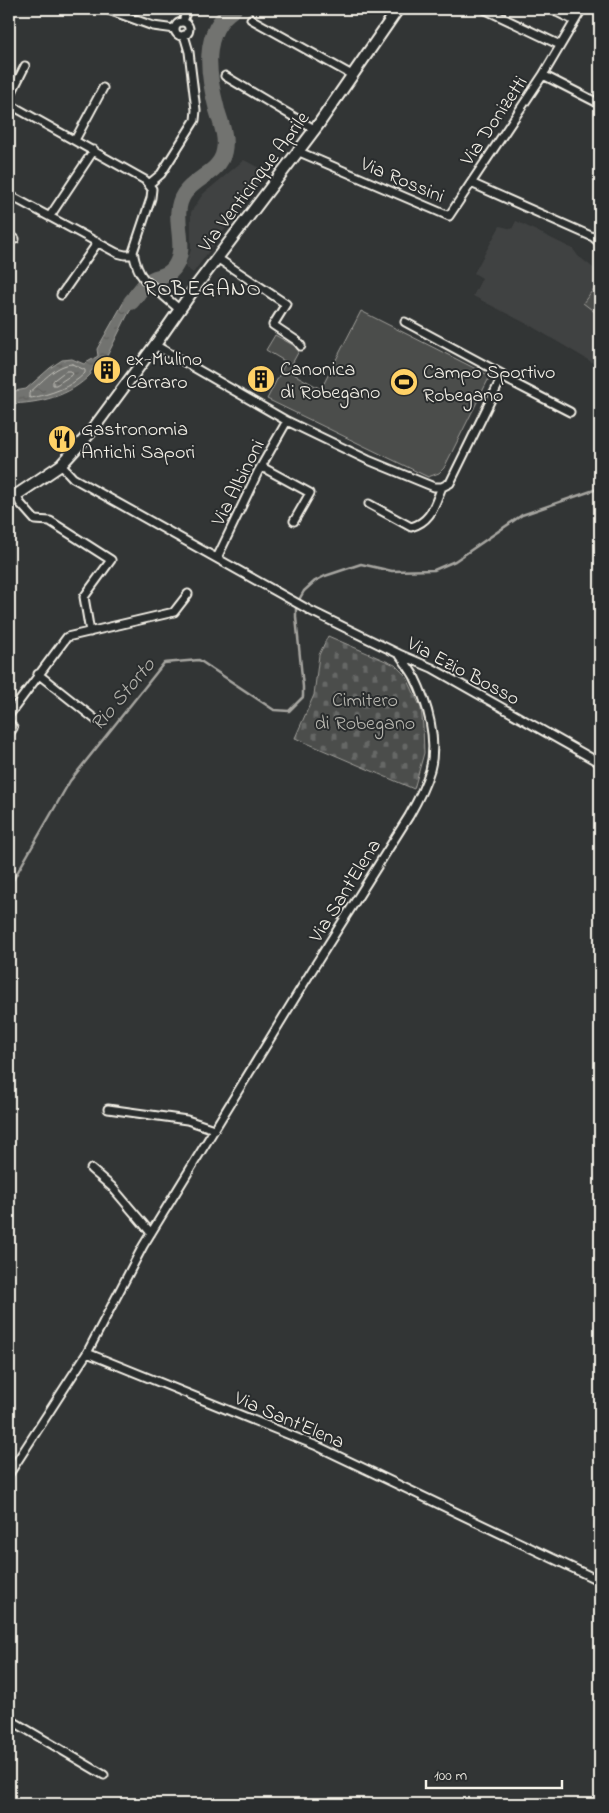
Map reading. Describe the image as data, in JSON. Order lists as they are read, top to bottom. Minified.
{"streets":{"main road":["Via Venticinque Aprile"],"street":["Via Donizetti","Via Rossini","Via Albinoni","Via Ezio Bosso","Via Sant'Elena"]},"crossings":[["Via Donizetti","Via Rossini"],["Via Rossini","Via Venticinque Aprile"],["Via Albinoni","Via Ezio Bosso"],["Via Ezio Bosso","Via Sant'Elena"]],"districts":["ROBEGANO"],"water":["Rio Storto"],"parks":["Cimitero di Robegano"],"places":{"building":["ex-Mulino Carraro","Canonica di Robegano"],"sports":["Campo Sportivo Robegano"],"restaurant":["Gastronomia Antichi Sapori"]},"scale_bar":"100 m"}
